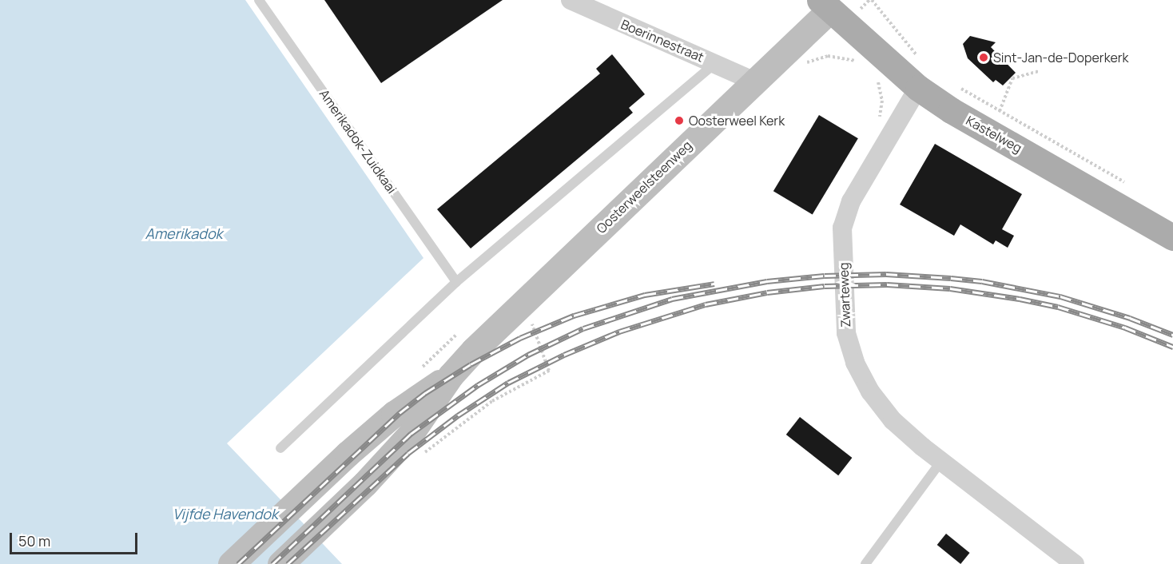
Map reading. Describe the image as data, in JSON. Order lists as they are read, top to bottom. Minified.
{"streets":{"main road":["Kastelweg","Oosterweelsteenweg"],"street":["Boerinnestraat","Zwarteweg"],"lane":["Amerikadok-Zuidkaai"]},"crossings":[["Boerinnestraat","Oosterweelsteenweg"],["Kastelweg","Oosterweelsteenweg"],["Kastelweg","Zwarteweg"]],"water":["Amerikadok","Vijfde Havendok"],"places":["Sint-Jan-de-Doperkerk","Oosterweel Kerk"],"scale_bar":"50 m"}
